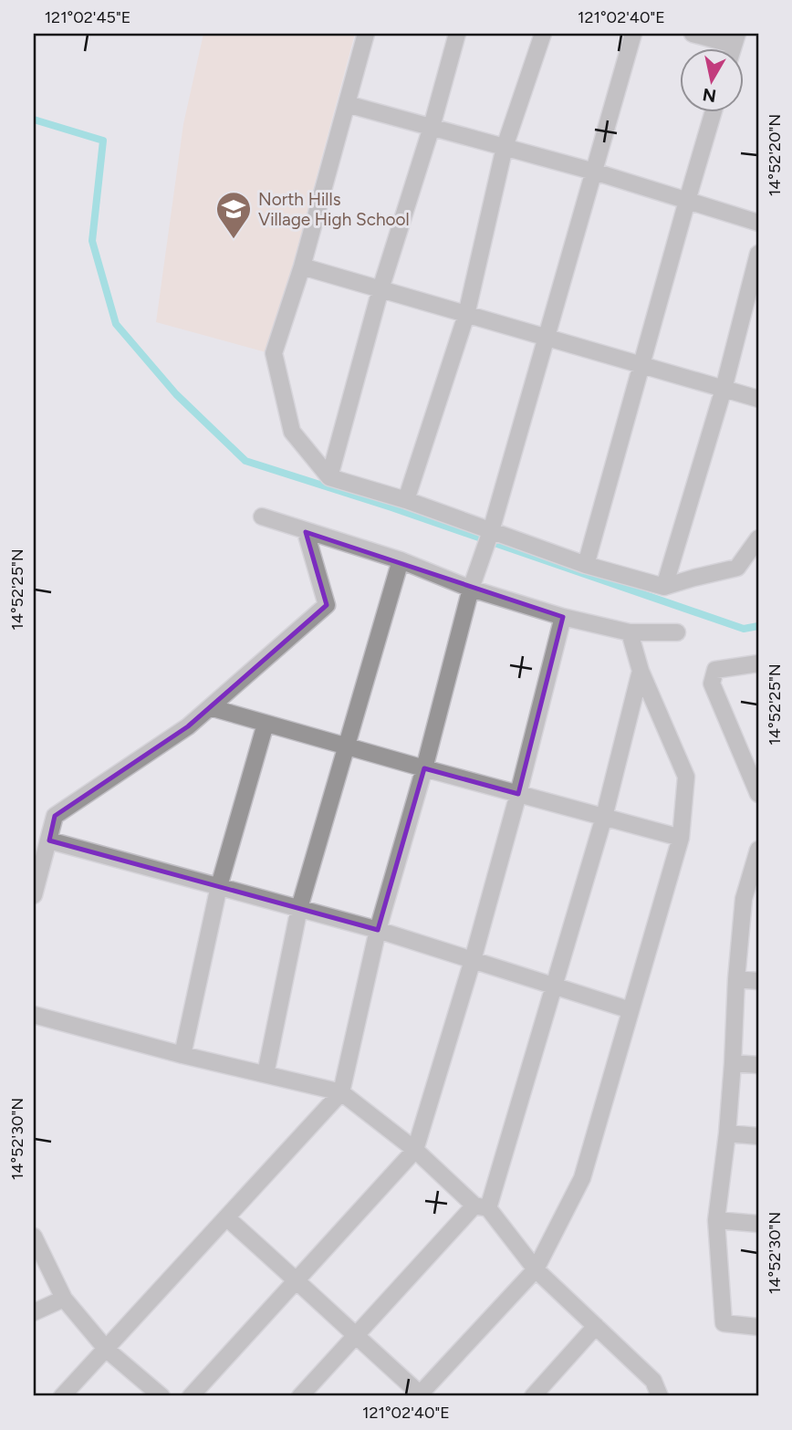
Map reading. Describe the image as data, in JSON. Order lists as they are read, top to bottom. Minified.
{"places":{"school or university":["North Hills Village High School"]},"north":"bottom","coordinates":["121°02'45\"E","121°02'40\"E","14°52'20\"N","14°52'25\"N","14°52'30\"N"]}
